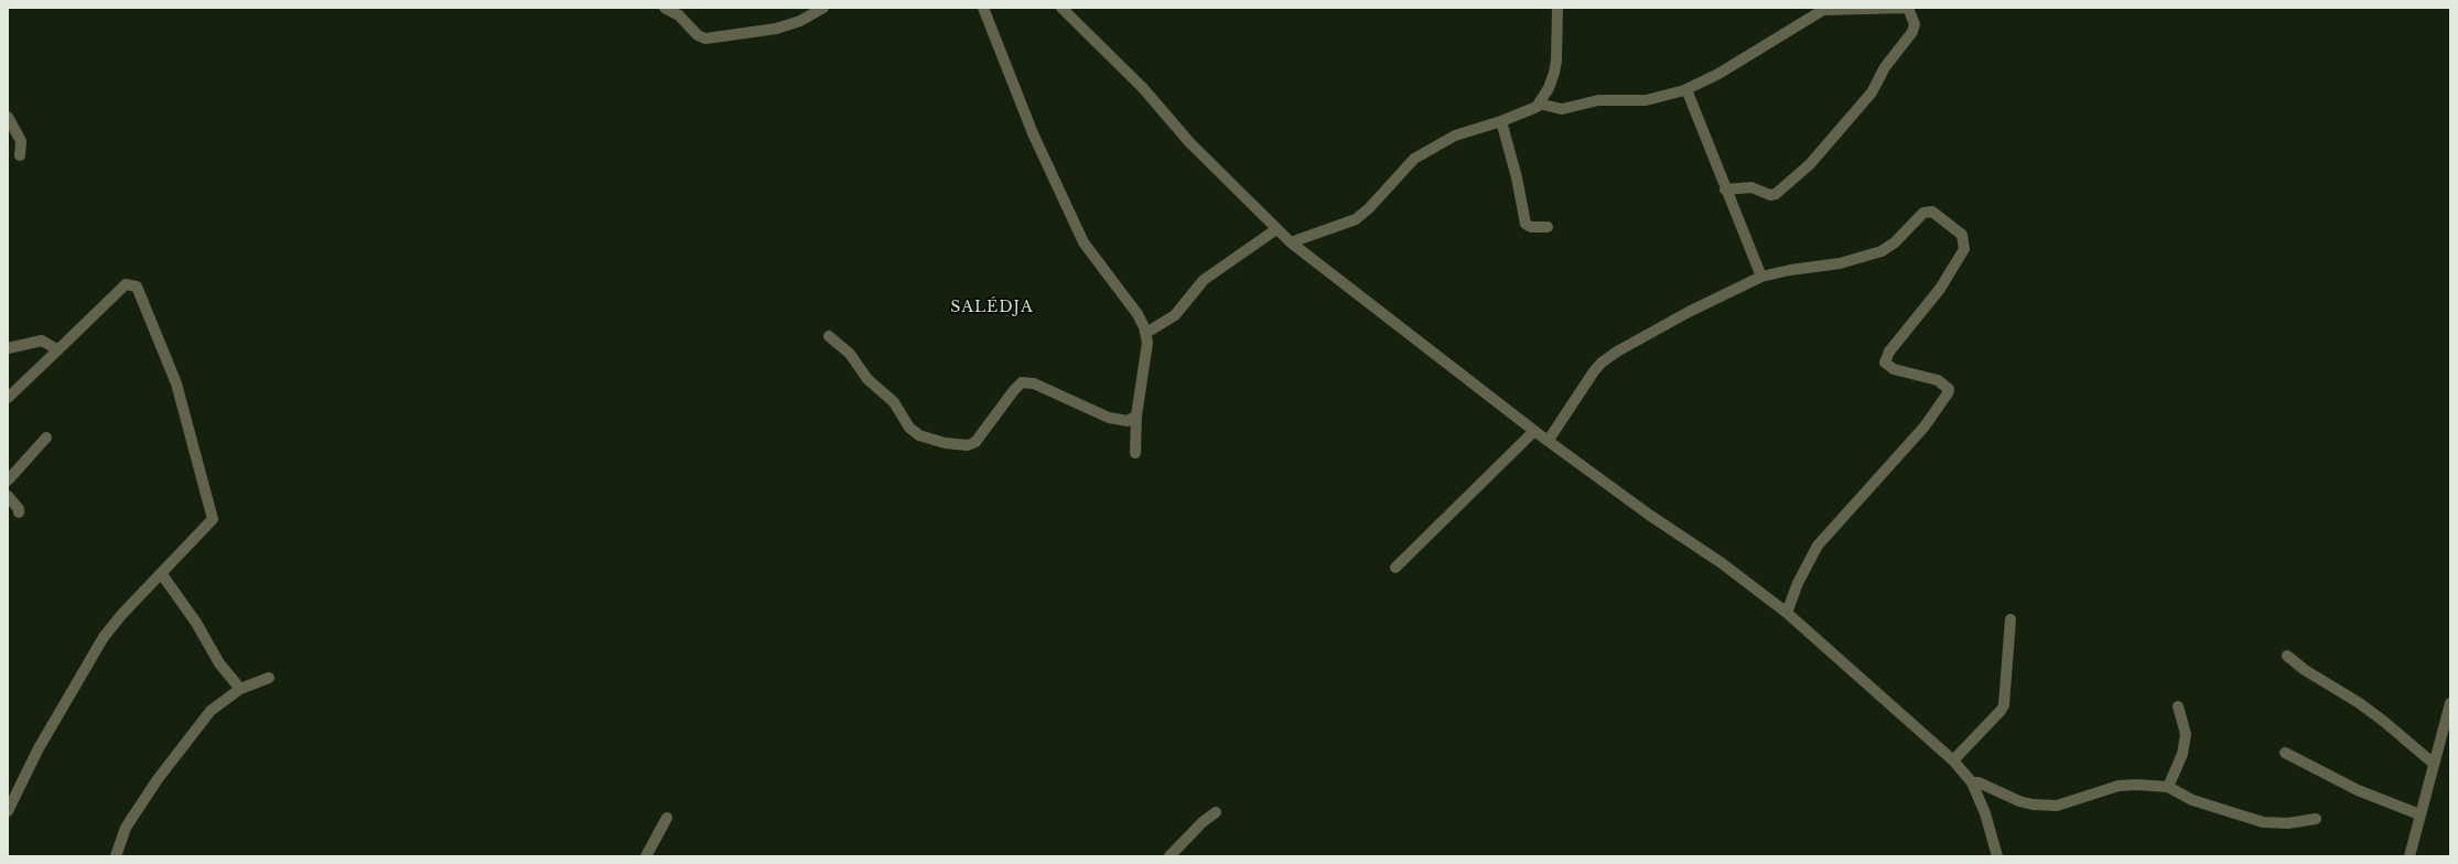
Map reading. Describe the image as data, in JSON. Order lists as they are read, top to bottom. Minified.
{"districts":["SALÉDJA"]}
